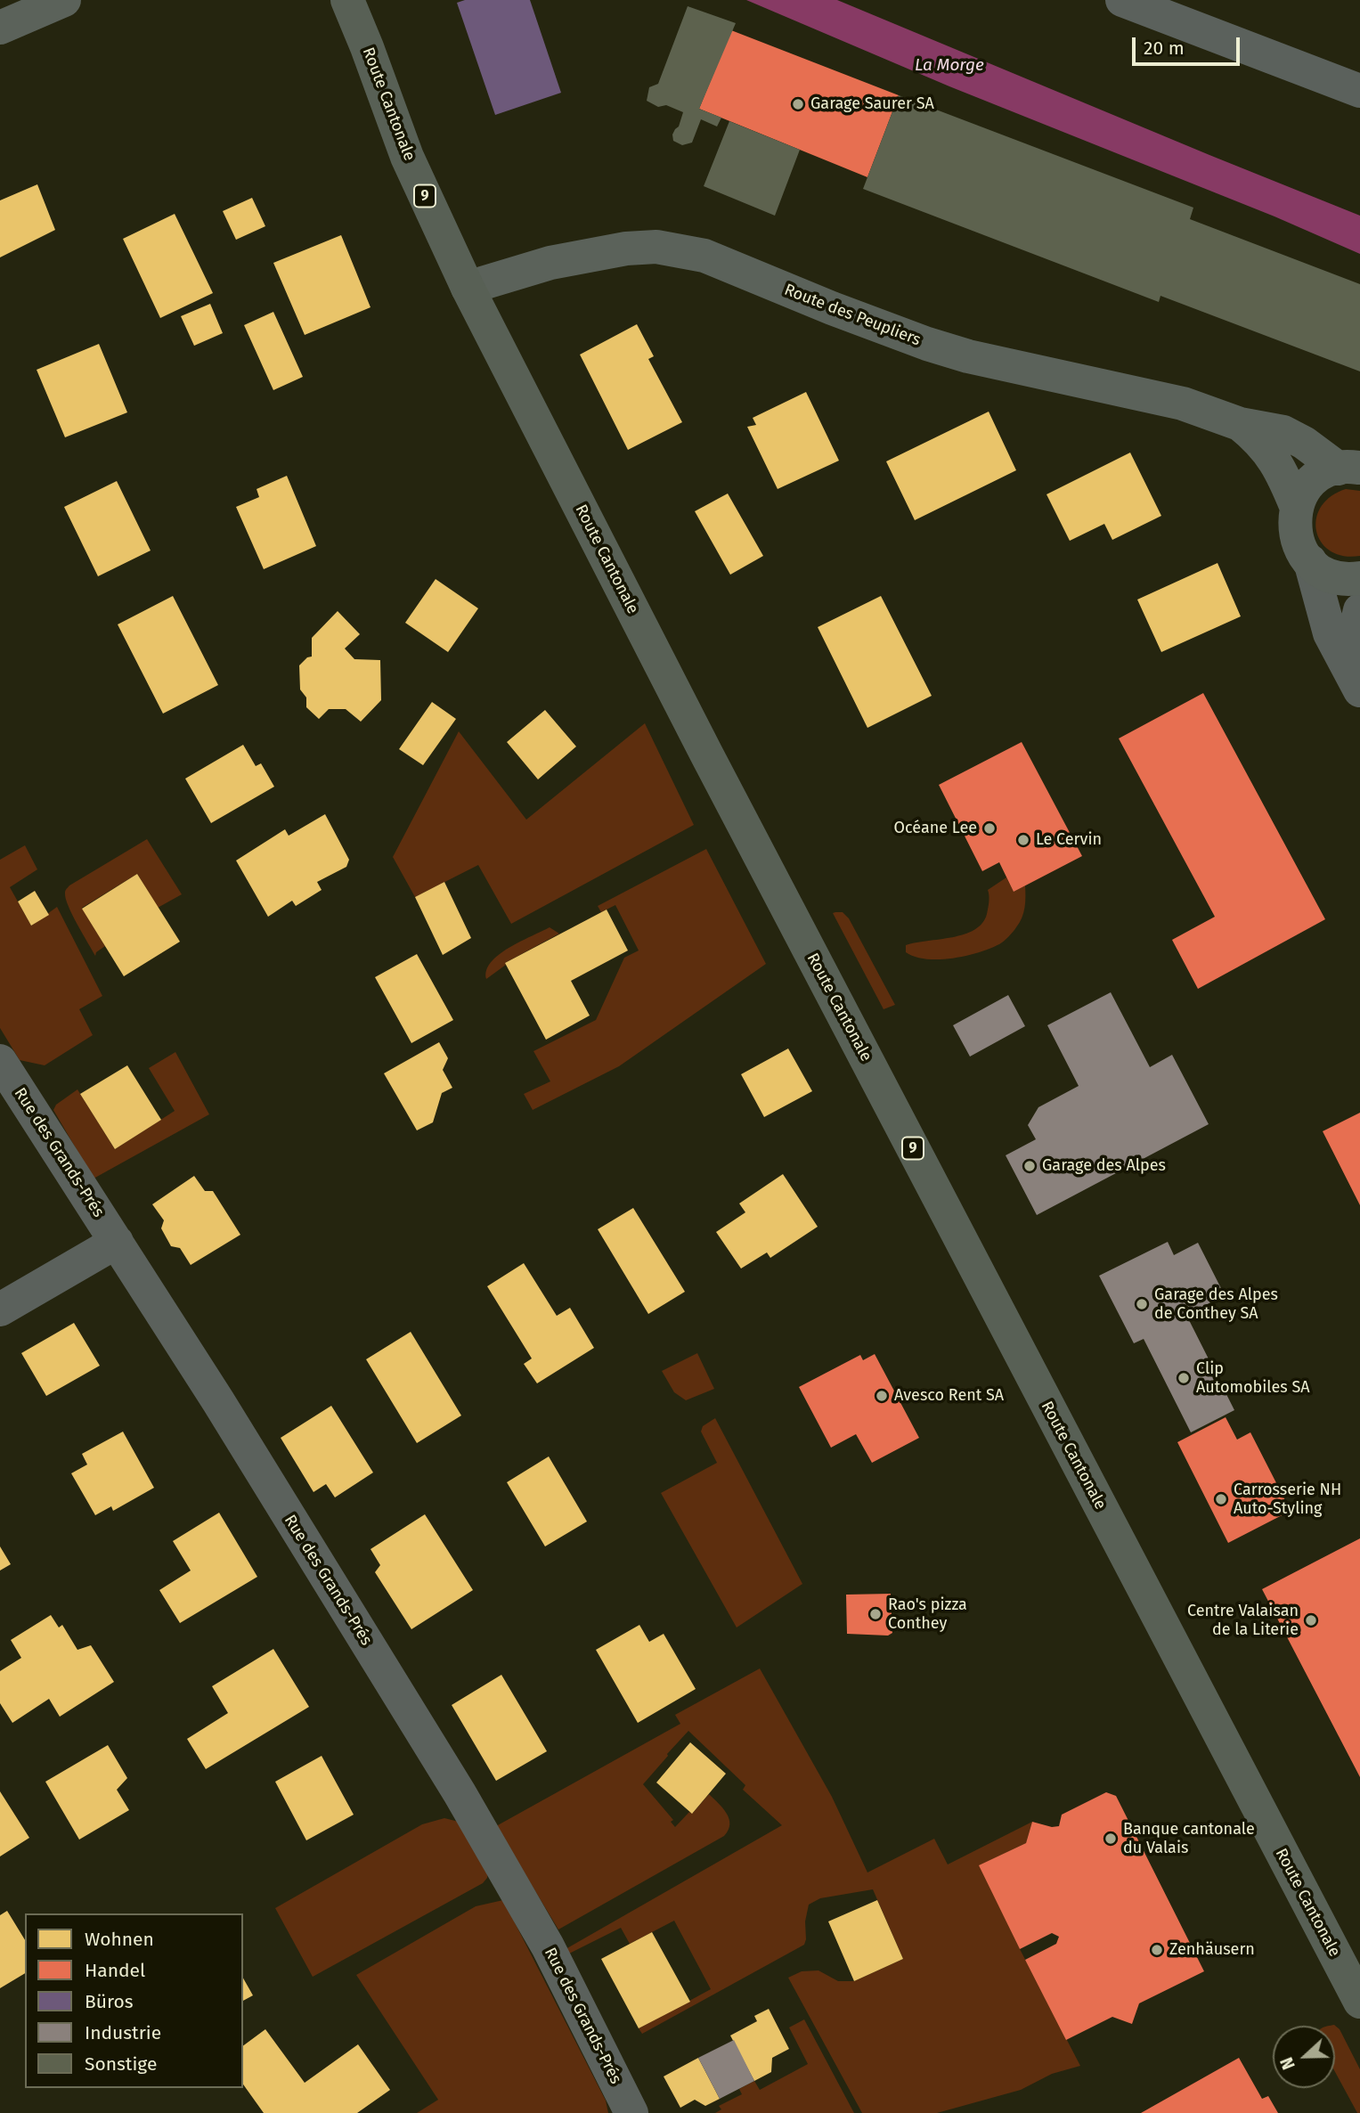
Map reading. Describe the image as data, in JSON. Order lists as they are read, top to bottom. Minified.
{"streets":{"main road":["Route Cantonale","9"],"street":["Route des Peupliers","Rue des Grands-Prés"]},"crossings":[["Route Cantonale","Route des Peupliers"]],"water":["La Morge"],"places":["Garage Saurer SA","Océane Lee","Le Cervin","Garage des Alpes","Garage des Alpes de Conthey SA","Clip Automobiles SA","Avesco Rent SA","Carrosserie NH Auto-Styling","Rao's pizza Conthey","Centre Valaisan de la Literie","Banque cantonale du Valais","Zenhäusern"],"legend":["Wohnen","Handel","Büros","Industrie","Sonstige"],"scale_bar":"20 m","north":"left"}
